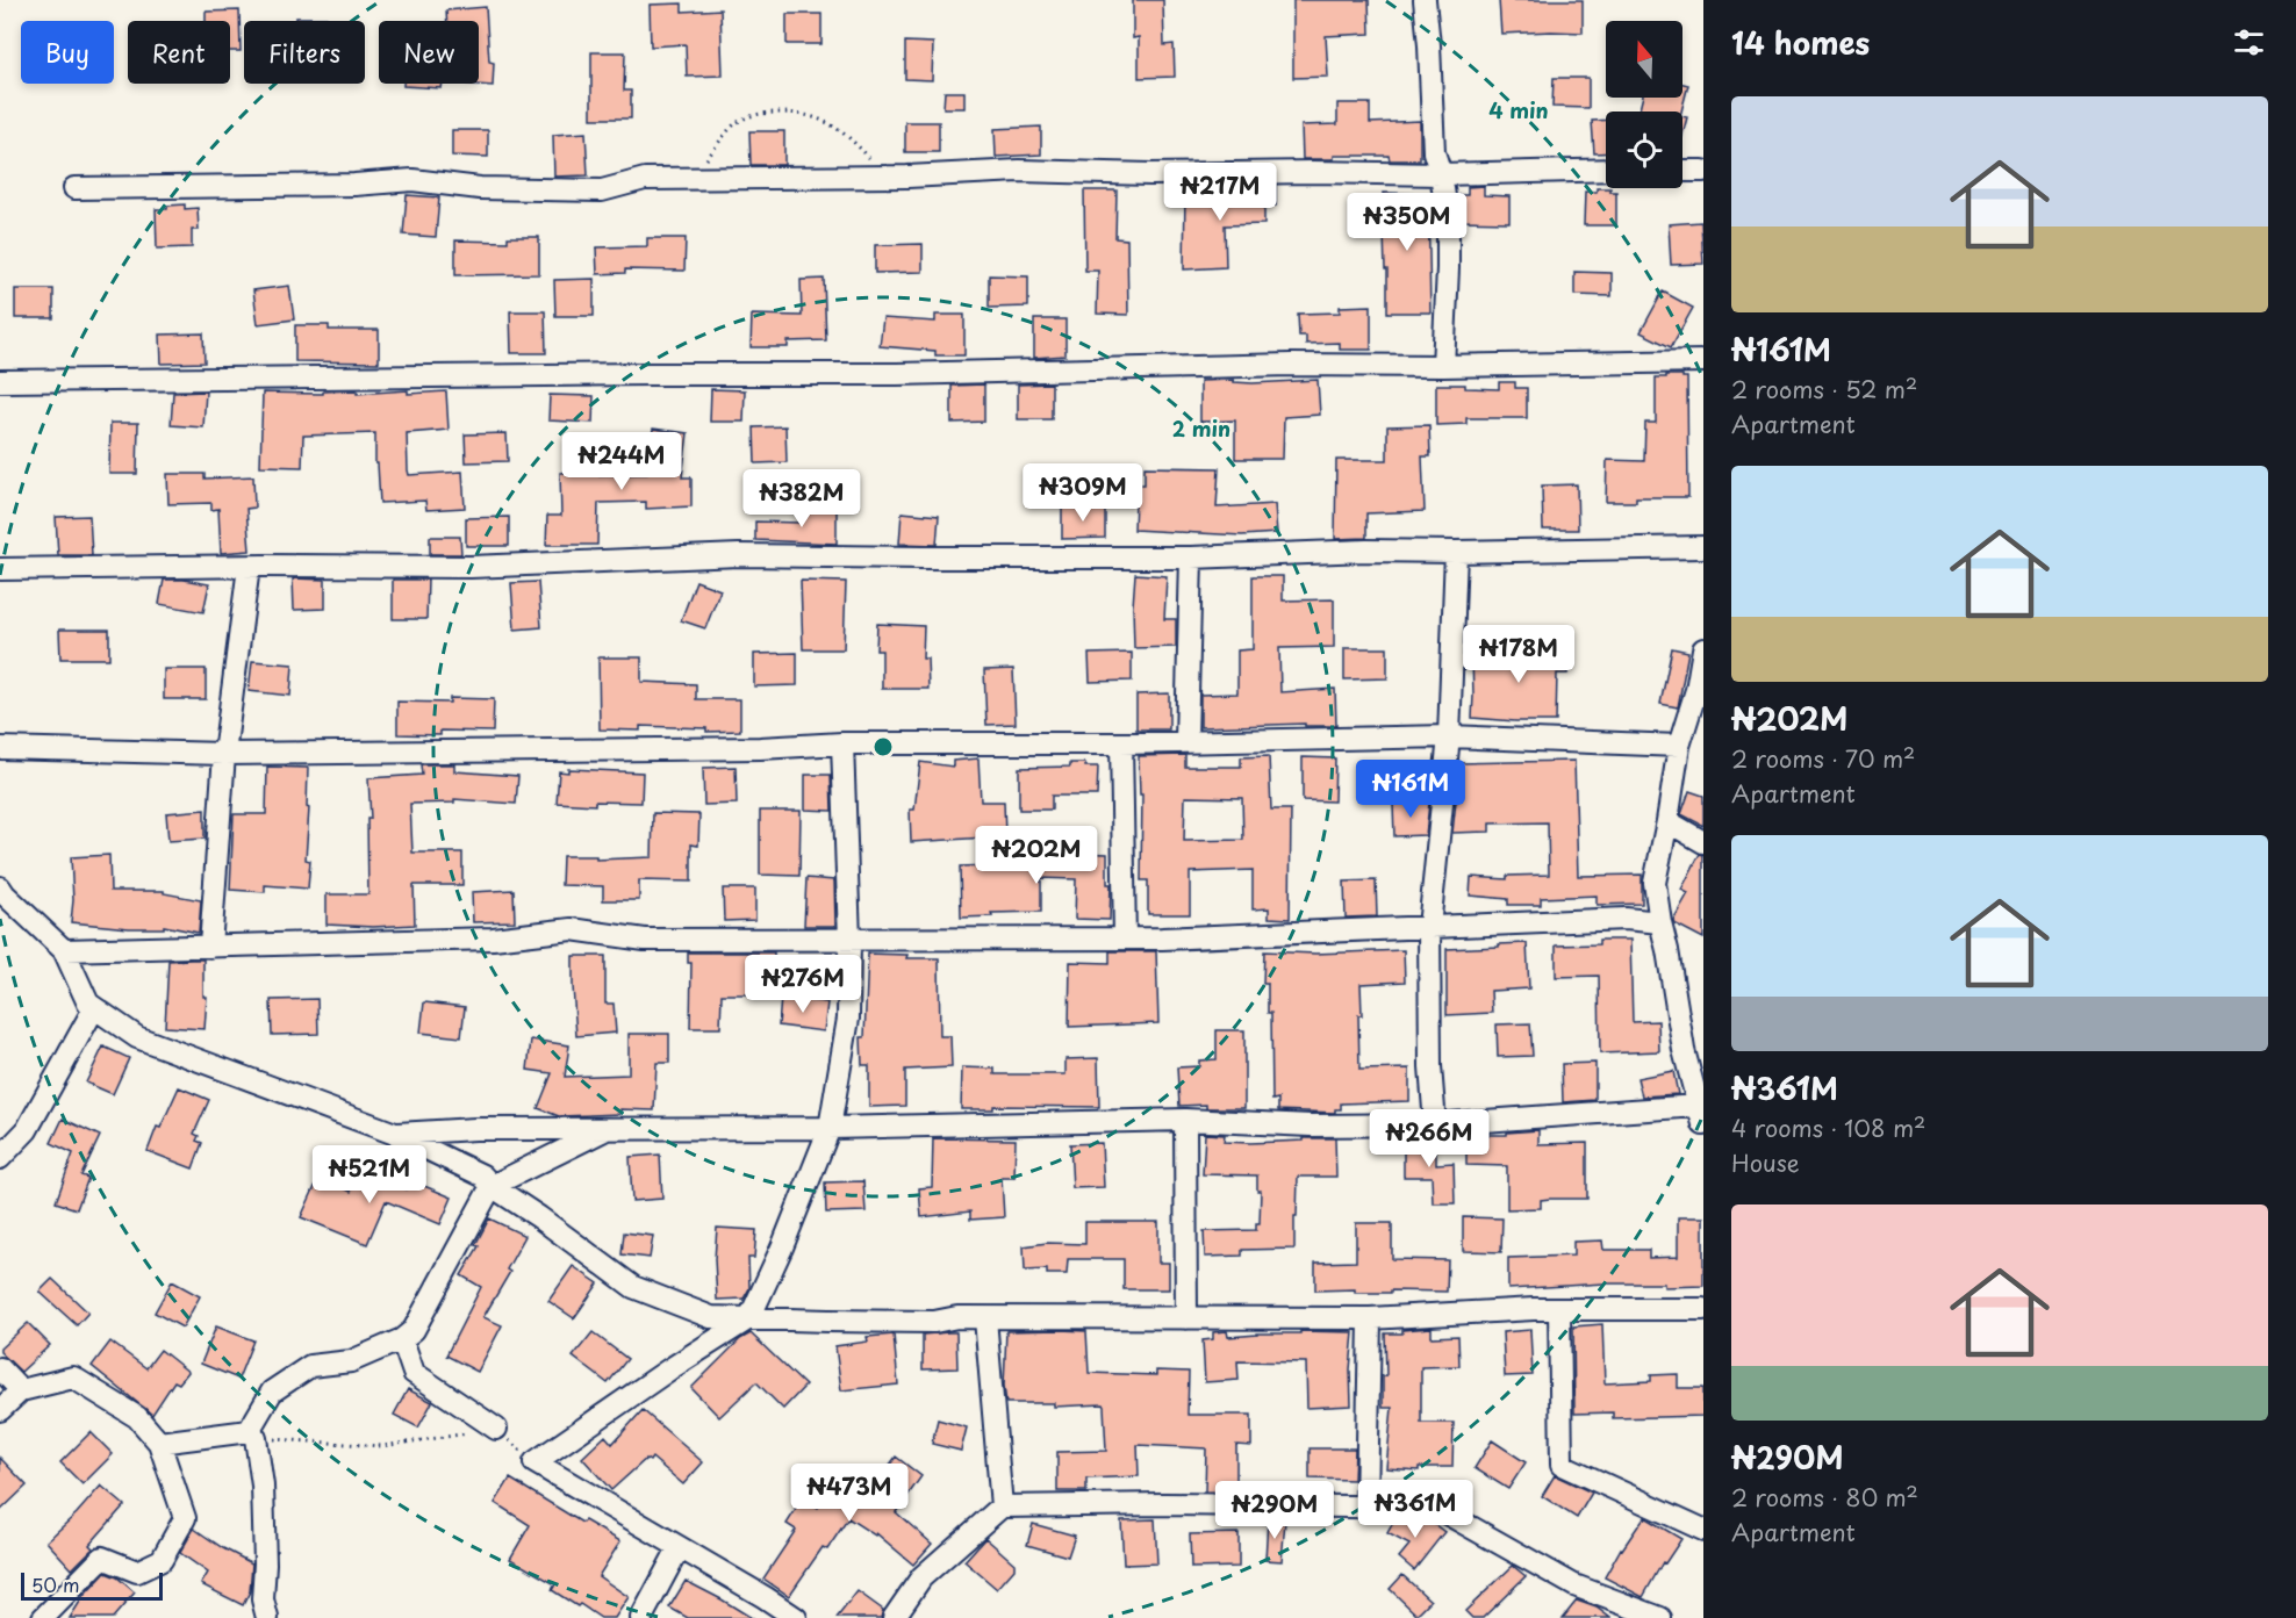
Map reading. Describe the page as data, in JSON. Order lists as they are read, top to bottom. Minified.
{"scale_bar":"50 m","north":"top","page":{"heading":"14 homes","chip":["Buy","Rent","Filters","New"],"list":[{"name":"₦161M","note":"2 rooms · 52 m² · Apartment"},{"name":"₦202M","note":"2 rooms · 70 m² · Apartment"},{"name":"₦361M","note":"4 rooms · 108 m² · House"},{"name":"₦290M","note":"2 rooms · 80 m² · Apartment"}],"price":["₦217M","₦350M","₦244M","₦309M","₦382M","₦178M","₦161M","₦202M","₦276M","₦266M","₦521M","₦473M","₦361M","₦290M"],"scale":"50 m"},"rings":["4 min","2 min"]}
